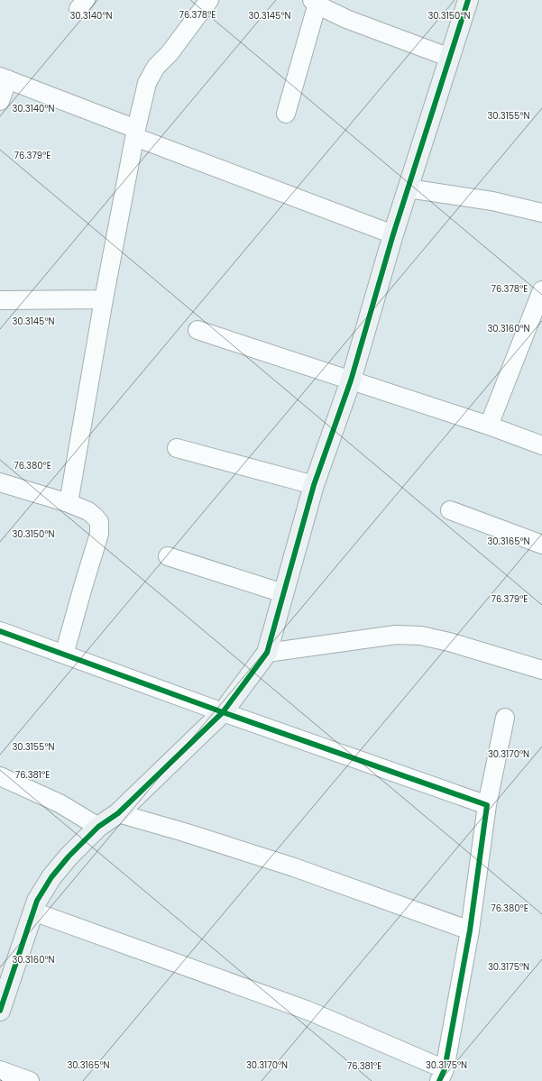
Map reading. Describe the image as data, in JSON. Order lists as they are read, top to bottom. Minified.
{"coordinates":["76.378°E","30.3140°N","30.3145°N","30.3150°N","30.3155°N","76.379°E","30.3160°N","76.380°E","30.3165°N","30.3170°N","76.381°E","30.3175°N"]}
